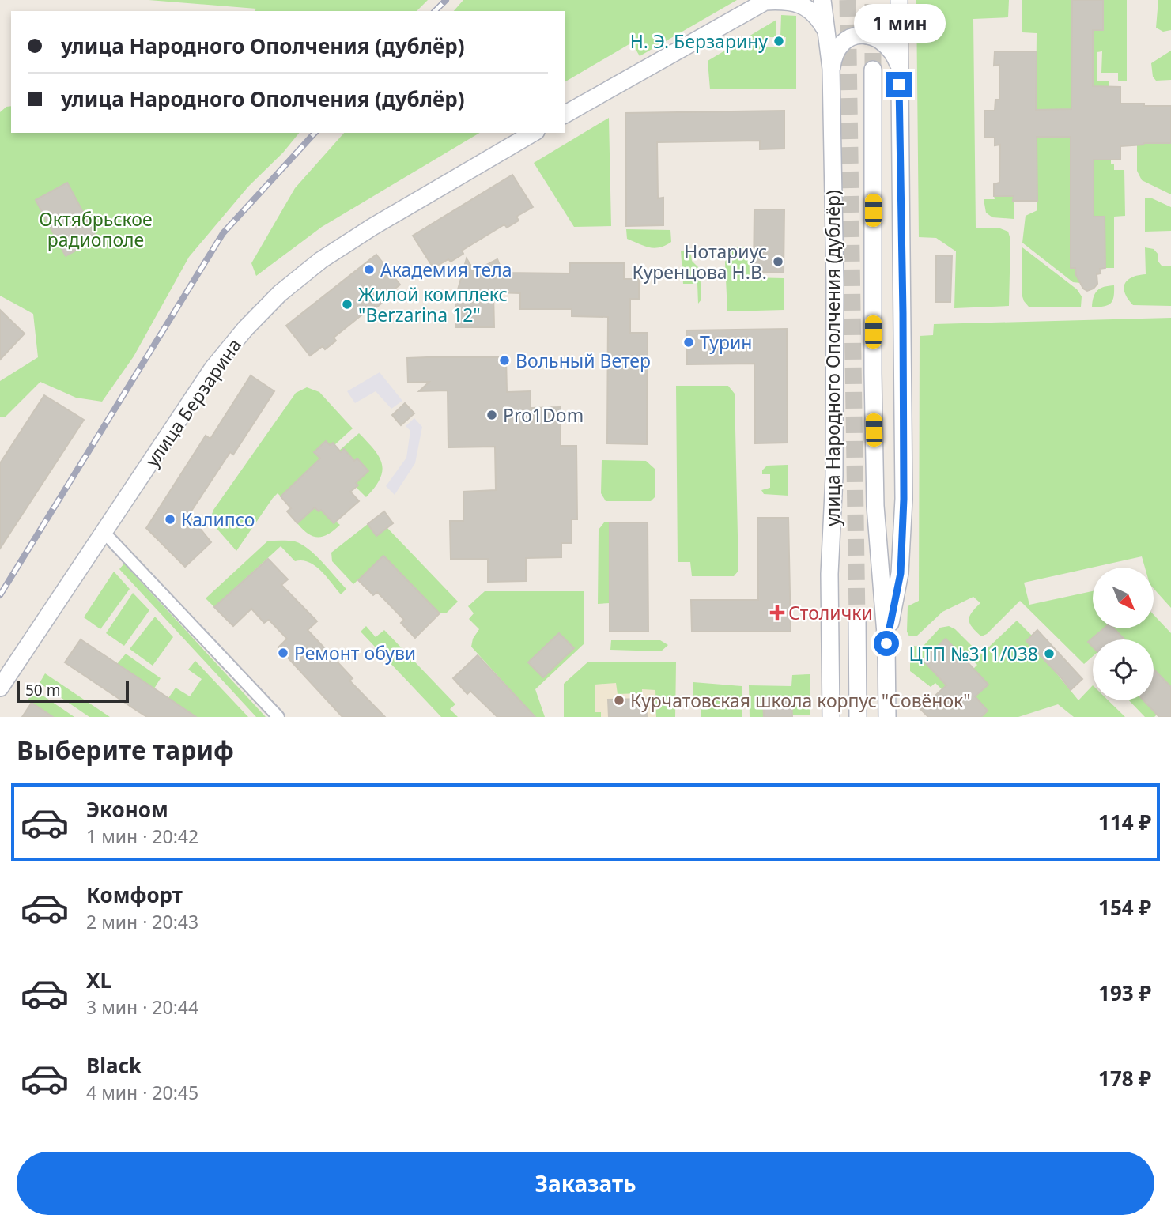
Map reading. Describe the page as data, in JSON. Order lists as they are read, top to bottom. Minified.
{"streets":{"street":["улица Народного Ополчения (дублёр)","улица Берзарина"]},"parks":["Октябрьское радиополе"],"places":{"other":["Н. Э. Берзарину","Нотариус Куренцова Н.В.","Академия тела","Жилой комплекс \"Berzarina 12\"","Турин","Вольный Ветер","Pro1Dom","Калипсо","Ремонт обуви","ЦТП №311/038","Курчатовская школа корпус \"Совёнок\""],"health":["Столички"]},"scale_bar":"50 m","north":"bottom right","page":{"bubble":"1 мин","banner":["улица Народного Ополчения (дублёр)","улица Народного Ополчения (дублёр)"],"scale":"50 m","heading":"Выберите тариф","list":[{"name":"Эконом","note":"1 мин · 20:42","value":"114 ₽"},{"name":"Комфорт","note":"2 мин · 20:43","value":"154 ₽"},{"name":"XL","note":"3 мин · 20:44","value":"193 ₽"},{"name":"Black","note":"4 мин · 20:45","value":"178 ₽"}],"buttons":"Заказать"}}
